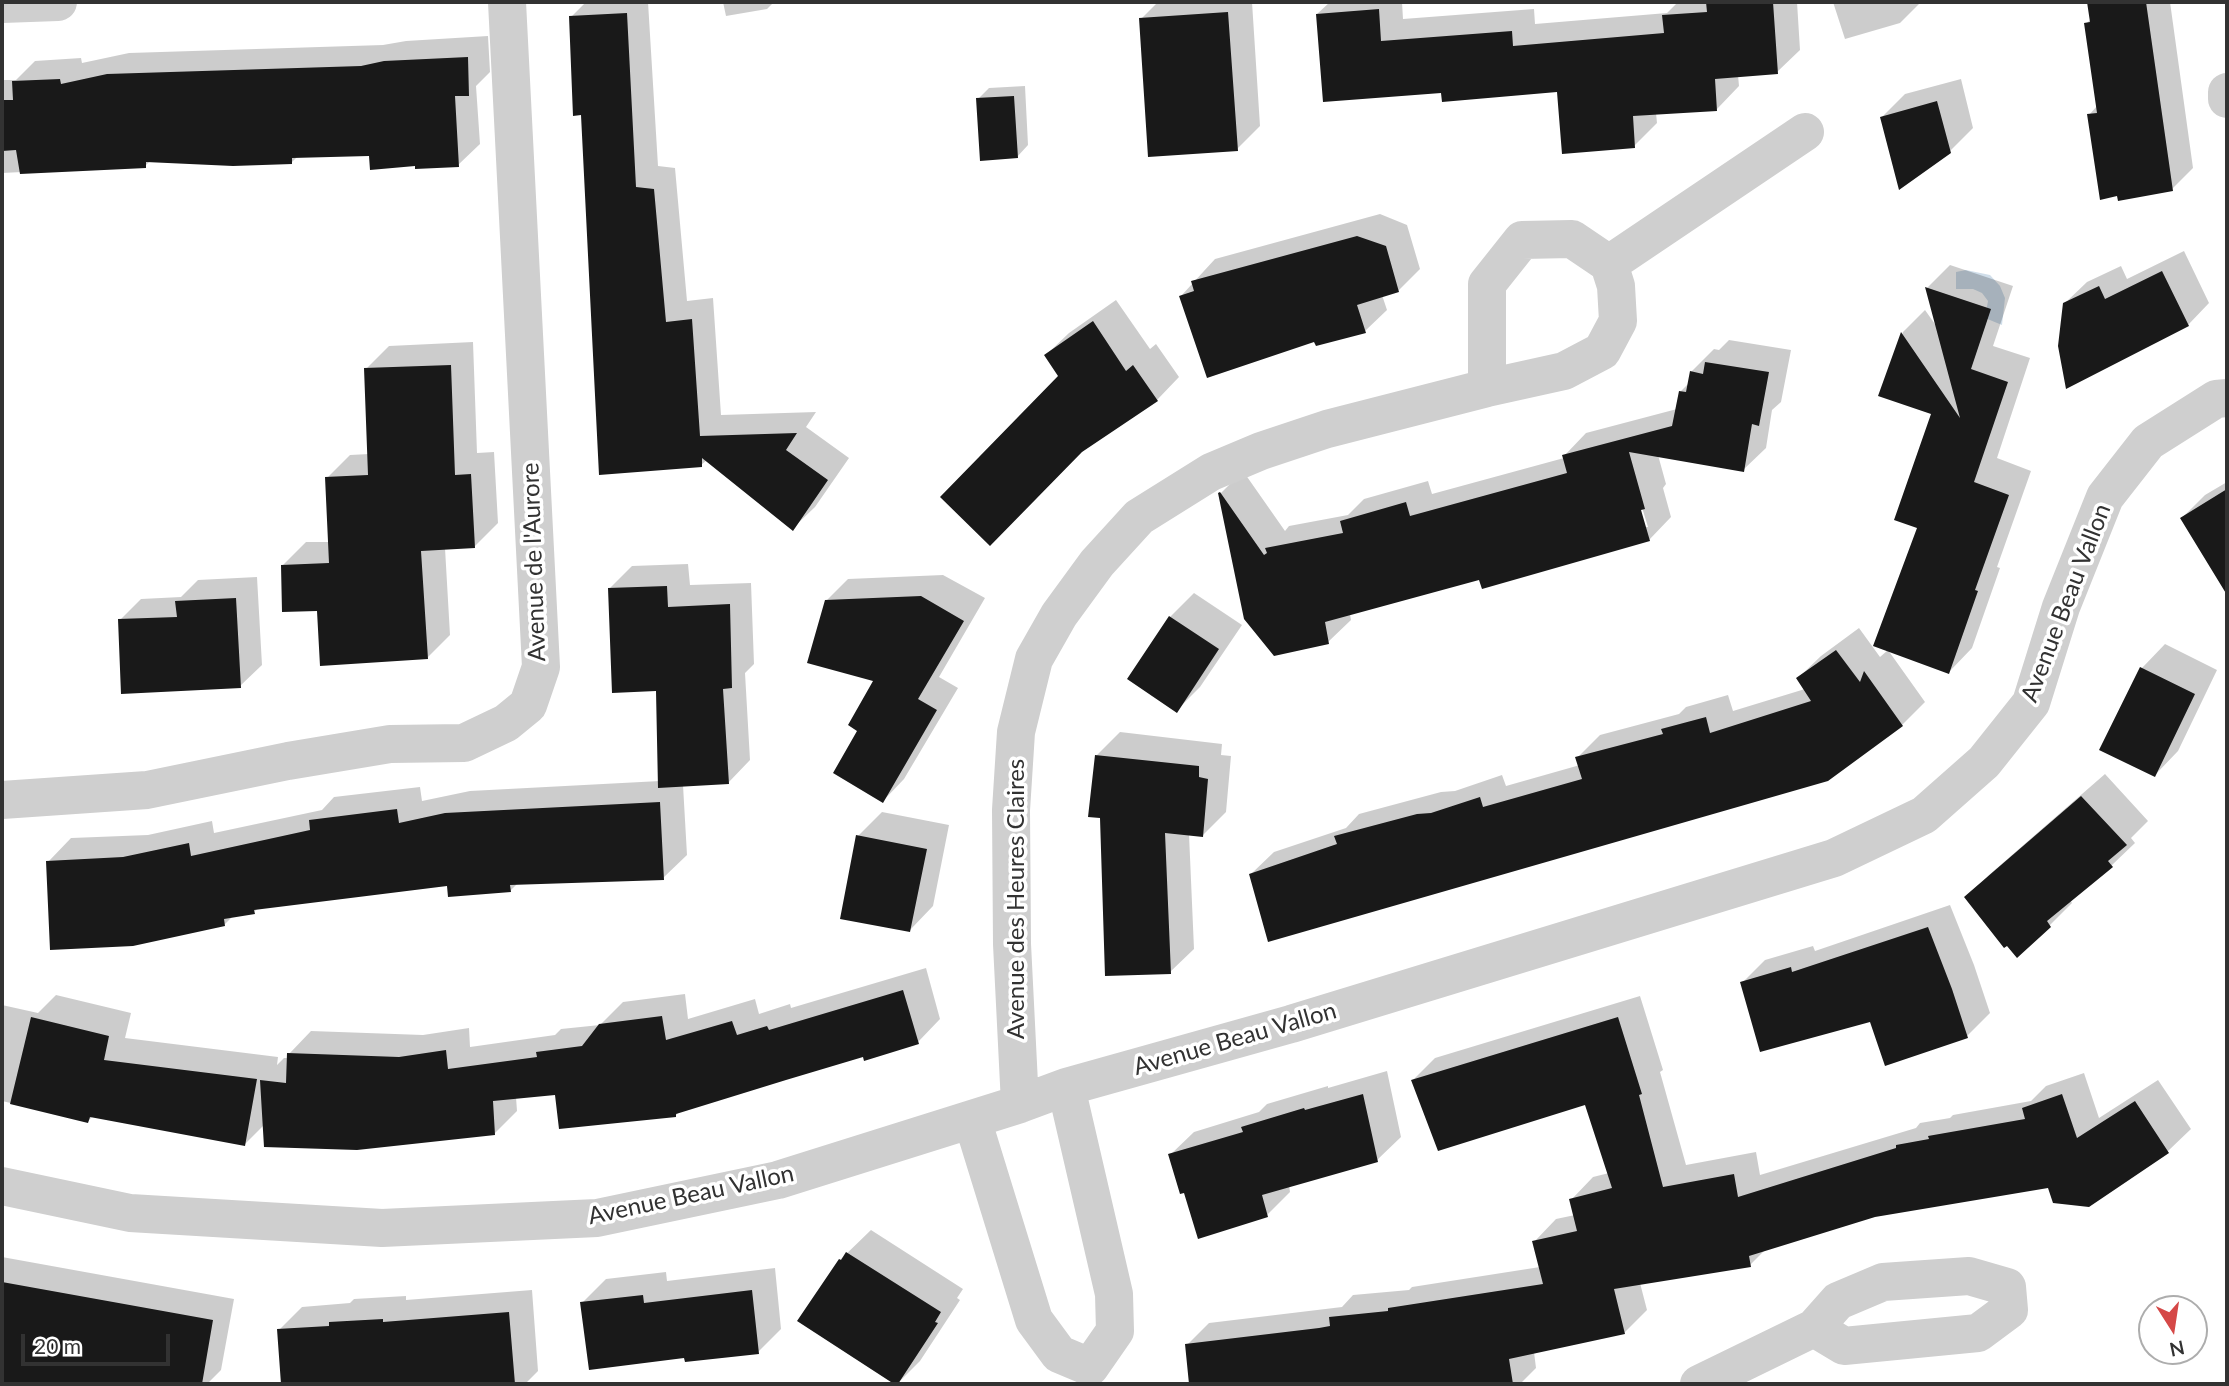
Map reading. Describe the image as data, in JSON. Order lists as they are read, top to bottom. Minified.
{"streets":{"street":["Avenue de l'Aurore","Avenue Beau Vallon","Avenue des Heures Claires"]},"crossings":[["Avenue Beau Vallon","Avenue des Heures Claires"]],"scale_bar":"20 m","north":"bottom"}
